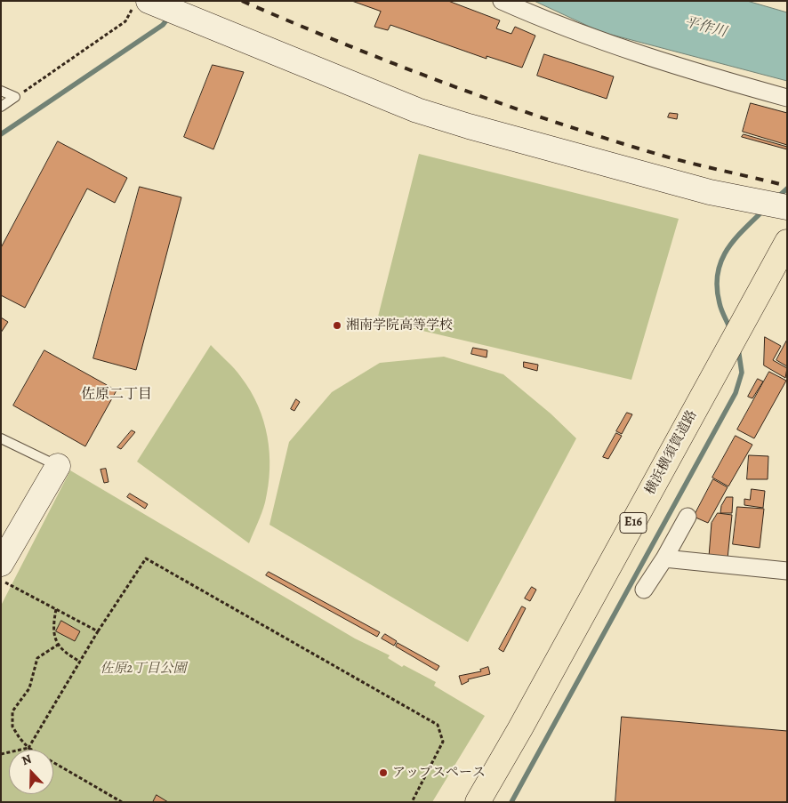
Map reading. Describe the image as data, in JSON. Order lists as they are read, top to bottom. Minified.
{"streets":{"highway":["横浜横須賀道路","E16"]},"districts":["佐原二丁目"],"water":["平作川"],"parks":["佐原2丁目公園"],"places":["湘南学院高等学校","アップスペース"],"north":"top"}
